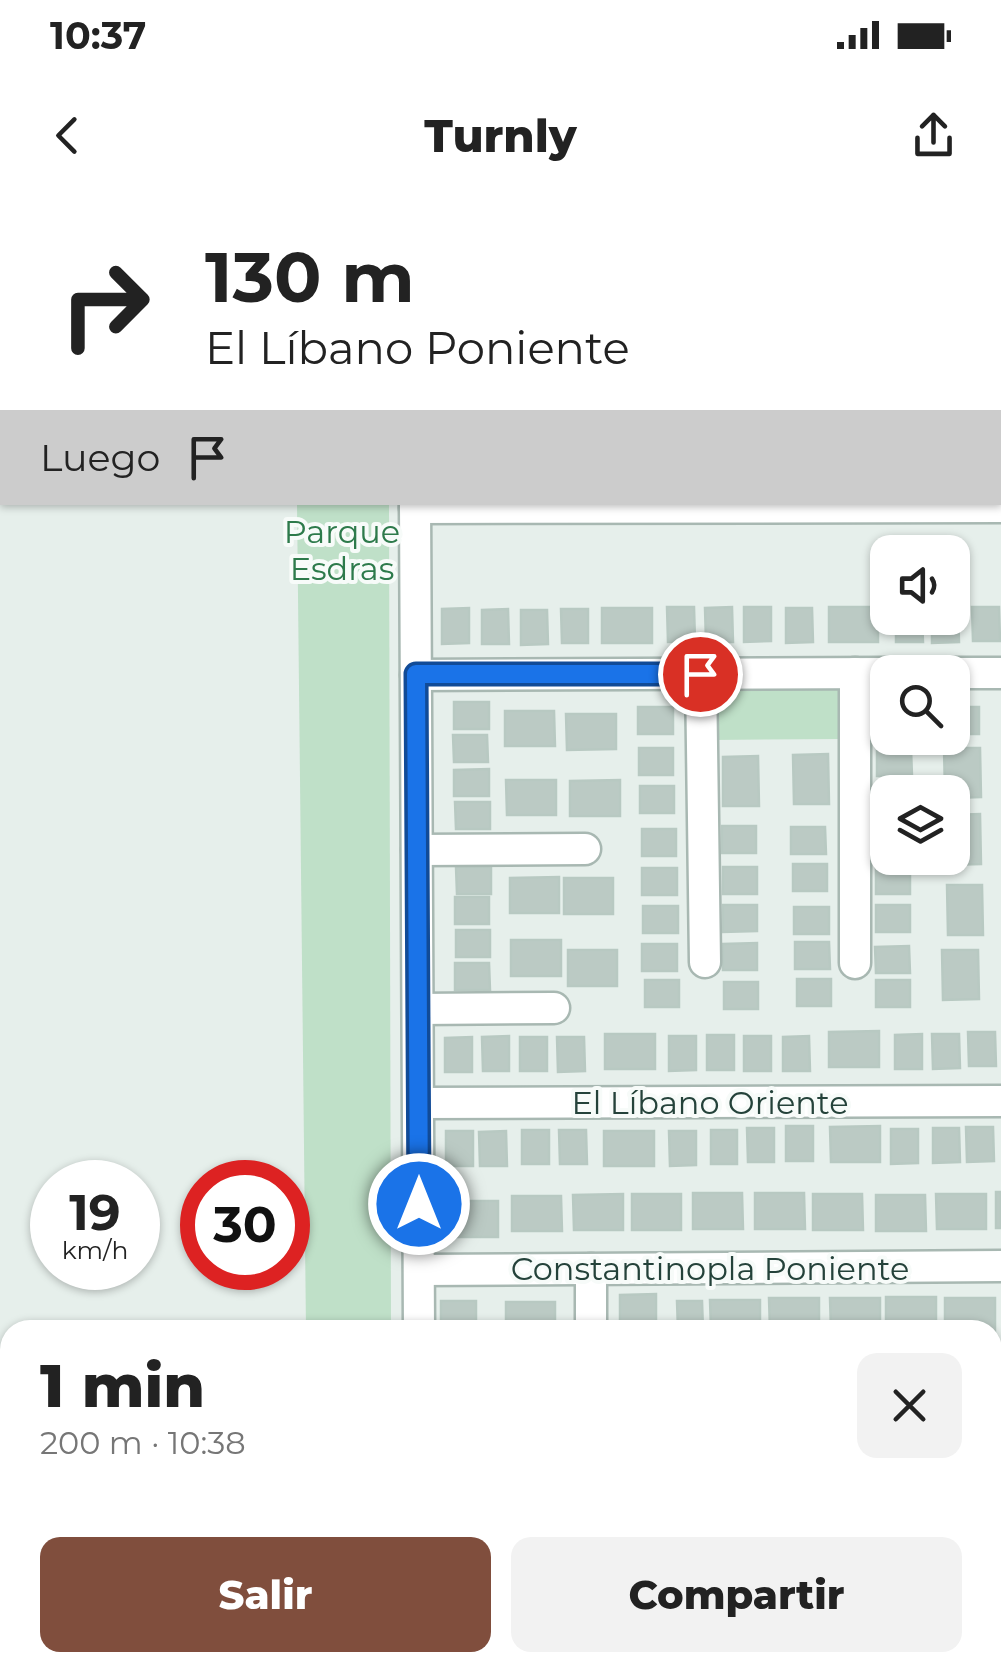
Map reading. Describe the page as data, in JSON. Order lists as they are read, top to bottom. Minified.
{"streets":{"street":["El Líbano Oriente","Constantinopla Poniente"]},"parks":["Parque Esdras"],"page":{"status":"10:37","header":"Turnly","turn":["130 m","El Líbano Poniente"],"then":"Luego","speed":"19 km/h","limit":"30","heading":["1 min","200 m · 10:38"],"buttons":["Salir","Compartir"]}}
